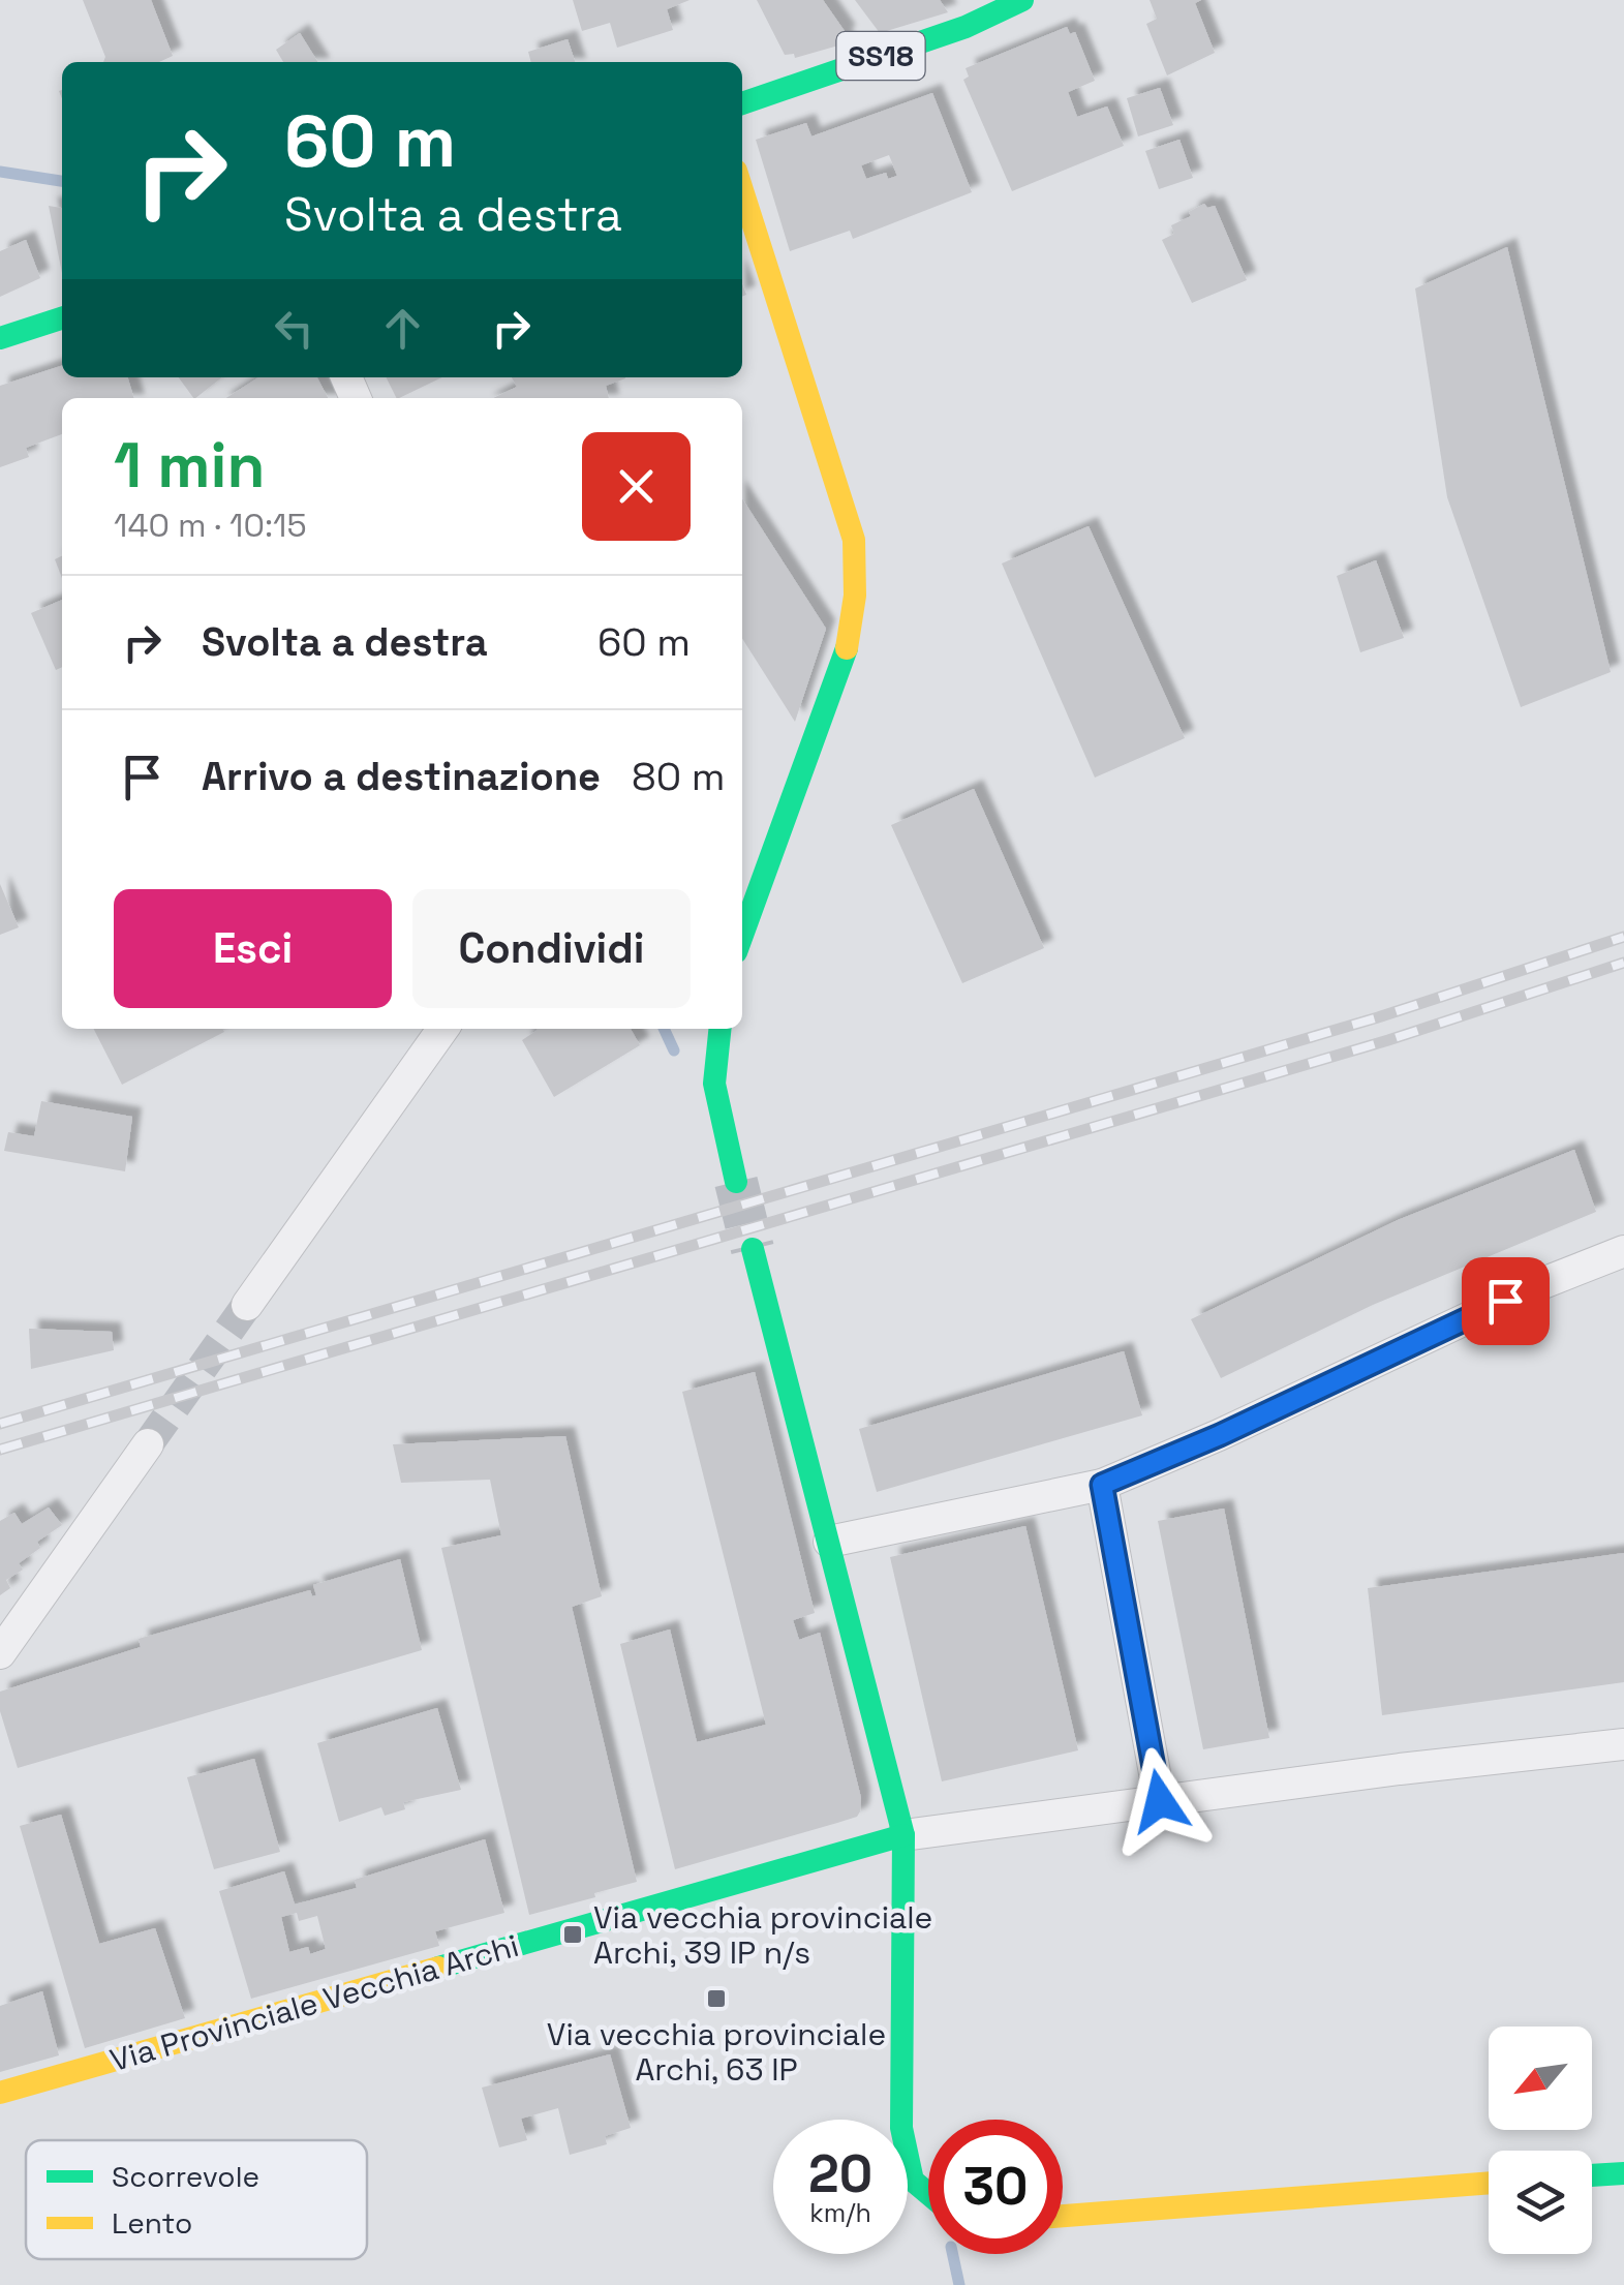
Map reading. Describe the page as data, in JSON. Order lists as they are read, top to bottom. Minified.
{"streets":{"street":["SS18","Via Provinciale Vecchia Archi"]},"places":{"transit":["Via vecchia provinciale Archi, 39 IP n/s","Via vecchia provinciale Archi, 63 IP"]},"legend":["Scorrevole","Lento"],"north":"bottom left","page":{"turn":["60 m","Svolta a destra"],"heading":["1 min","140 m · 10:15"],"list":[{"name":"Svolta a destra","value":"60 m"},{"name":"Arrivo a destinazione","value":"80 m"}],"buttons":["Esci","Condividi"],"speed":"20 km/h","limit":"30"}}
